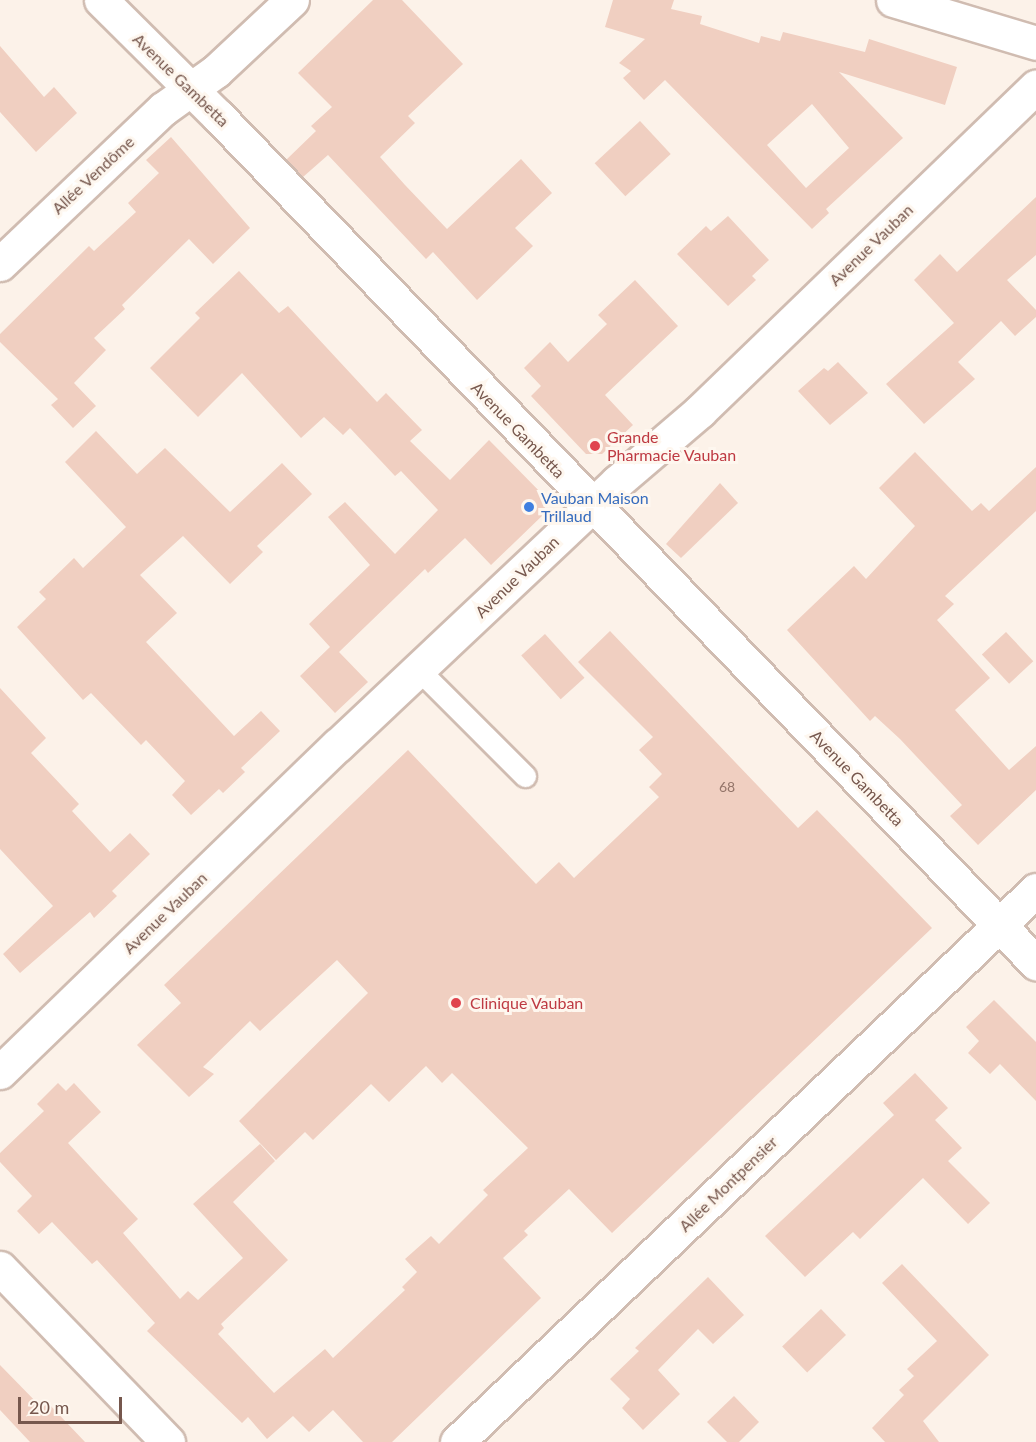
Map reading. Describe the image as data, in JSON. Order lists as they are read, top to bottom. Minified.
{"streets":{"street":["Avenue Gambetta","Allée Vendôme","Avenue Vauban","Allée Montpensier"]},"crossings":[["Avenue Gambetta","Allée Vendôme"],["Avenue Gambetta","Avenue Vauban"],["Avenue Gambetta","Allée Montpensier"]],"places":["Grande Pharmacie Vauban","Vauban Maison Trillaud","Clinique Vauban"],"house_numbers":["68"],"scale_bar":"20 m"}
